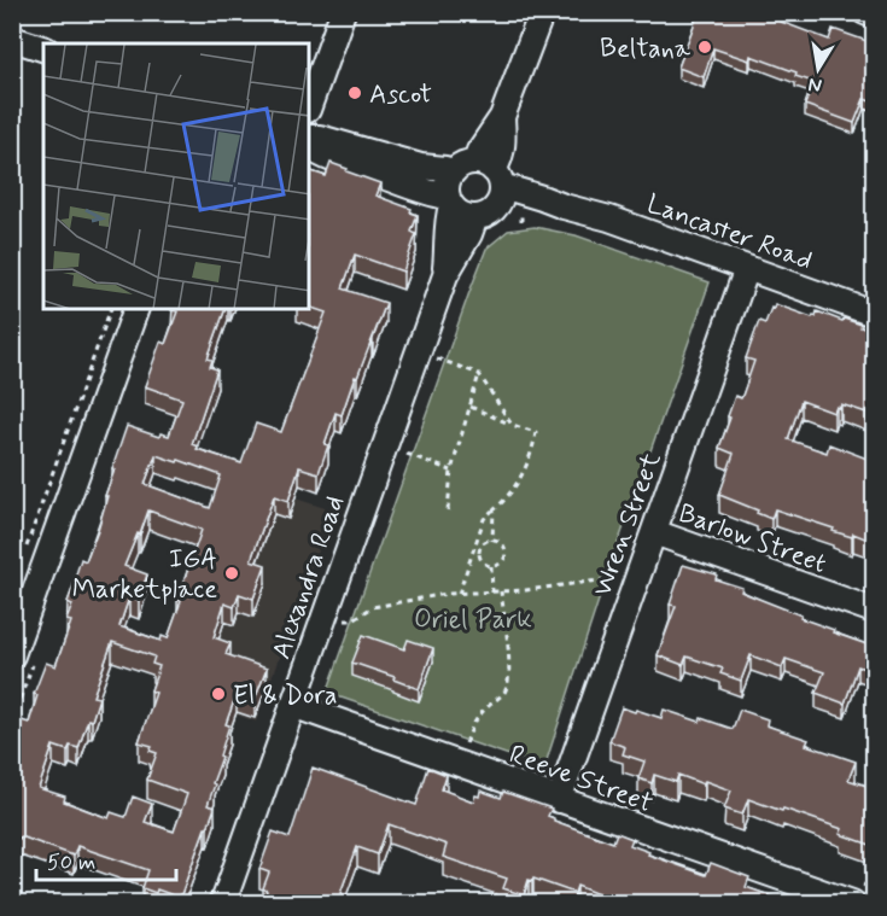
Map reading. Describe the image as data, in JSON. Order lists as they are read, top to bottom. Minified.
{"streets":{"street":["Lancaster Road","Wren Street","Barlow Street","Alexandra Road","Reeve Street"]},"crossings":[["Lancaster Road","Wren Street"],["Lancaster Road","Alexandra Road"],["Wren Street","Barlow Street"],["Wren Street","Reeve Street"],["Alexandra Road","Reeve Street"]],"parks":["Oriel Park"],"places":["Beltana","Ascot","IGA Marketplace","El & Dora"],"scale_bar":"50 m","north":"bottom"}
